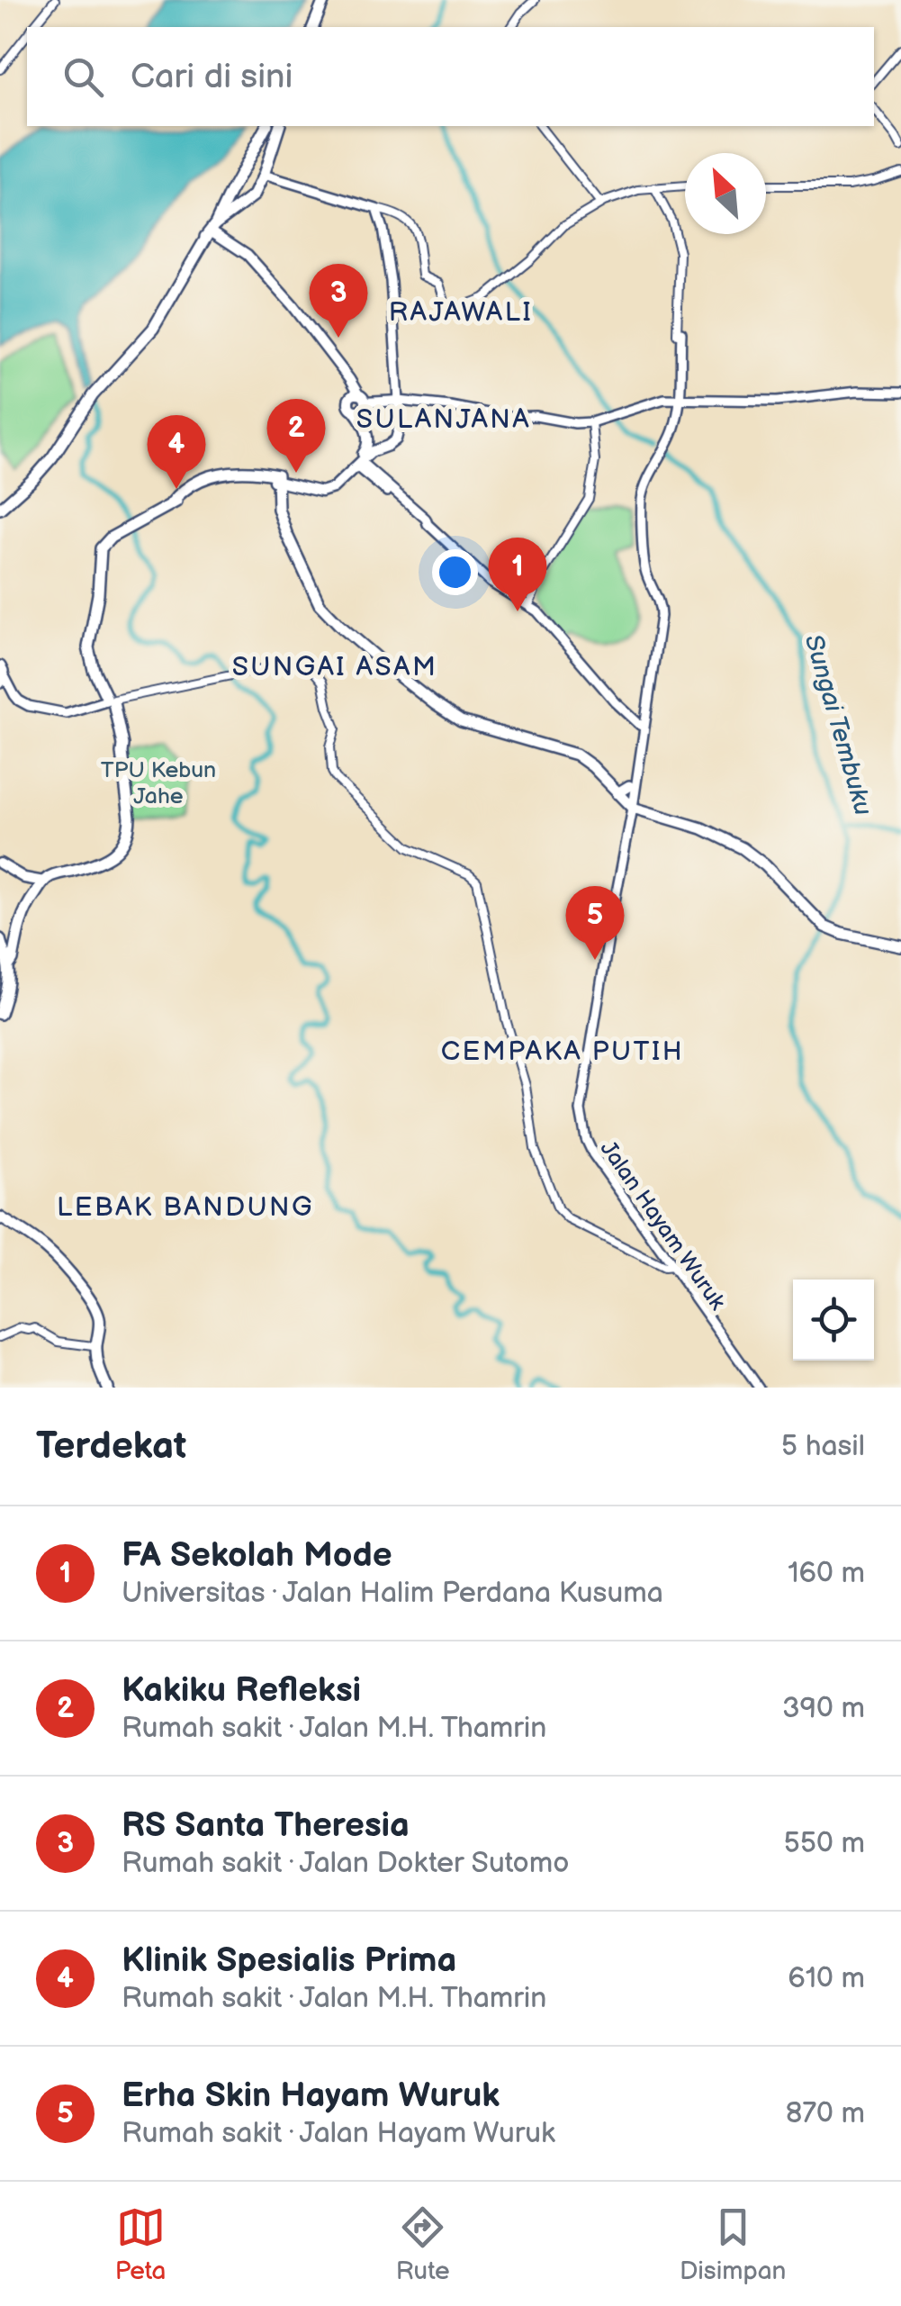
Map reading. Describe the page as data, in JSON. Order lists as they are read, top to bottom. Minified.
{"streets":{"main road":["Jalan Hayam Wuruk"]},"districts":["RAJAWALI","SULANJANA","SUNGAI ASAM","CEMPAKA PUTIH","LEBAK BANDUNG"],"water":["Sungai Tembuku"],"parks":["TPU Kebun Jahe"],"north":"top left","page":{"search":"Cari di sini","pins":["3","2","4","1","5"],"heading":["Terdekat","5 hasil"],"list":[{"mark":"1","name":"FA Sekolah Mode","note":"Universitas · Jalan Halim Perdana Kusuma","value":"160 m"},{"mark":"2","name":"Kakiku Refleksi","note":"Rumah sakit · Jalan M.H. Thamrin","value":"390 m"},{"mark":"3","name":"RS Santa Theresia","note":"Rumah sakit · Jalan Dokter Sutomo","value":"550 m"},{"mark":"4","name":"Klinik Spesialis Prima","note":"Rumah sakit · Jalan M.H. Thamrin","value":"610 m"},{"mark":"5","name":"Erha Skin Hayam Wuruk","note":"Rumah sakit · Jalan Hayam Wuruk","value":"870 m"}],"nav":["Peta","Rute","Disimpan"]}}
